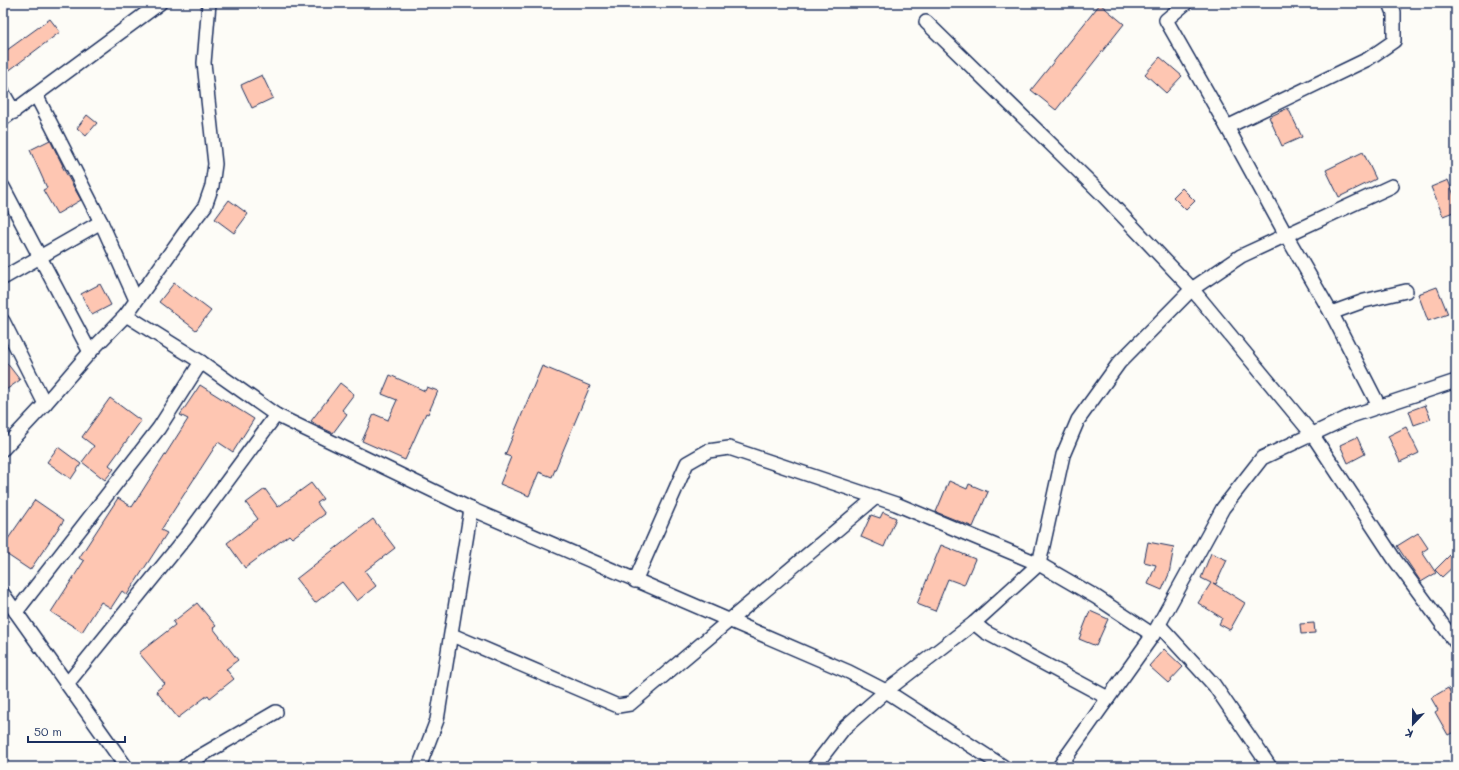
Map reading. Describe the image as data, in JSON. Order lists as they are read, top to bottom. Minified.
{"scale_bar":"50 m","north":"bottom"}
